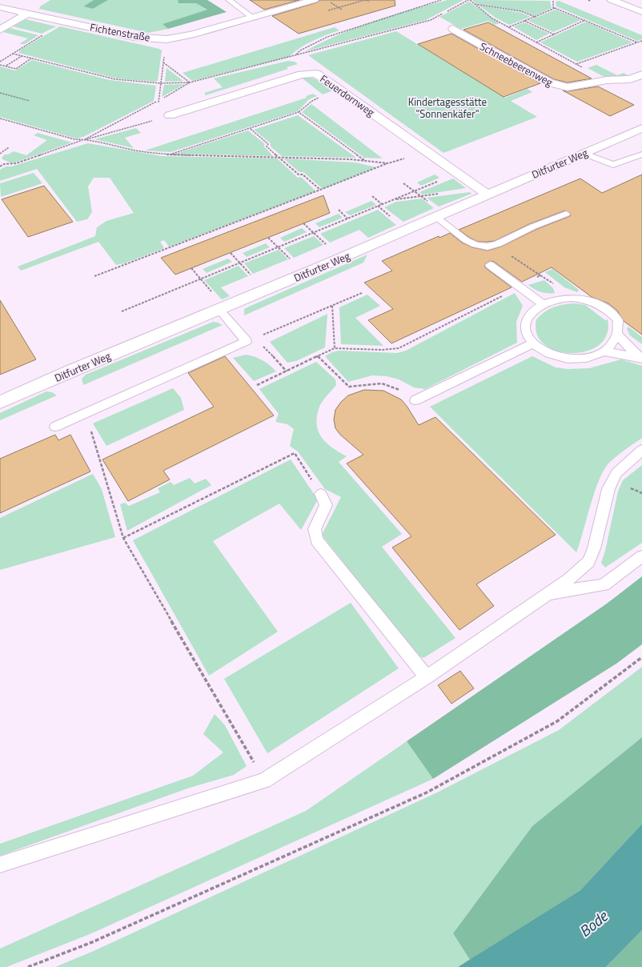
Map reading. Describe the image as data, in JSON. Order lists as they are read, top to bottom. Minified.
{"streets":{"street":["Fichtenstraße","Schneebeerenweg","Feuerdornweg","Ditfurter Weg"]},"crossings":[["Feuerdornweg","Ditfurter Weg"]],"water":["Bode"],"parks":["Kindertagesstätte \"Sonnenkäfer\""]}
